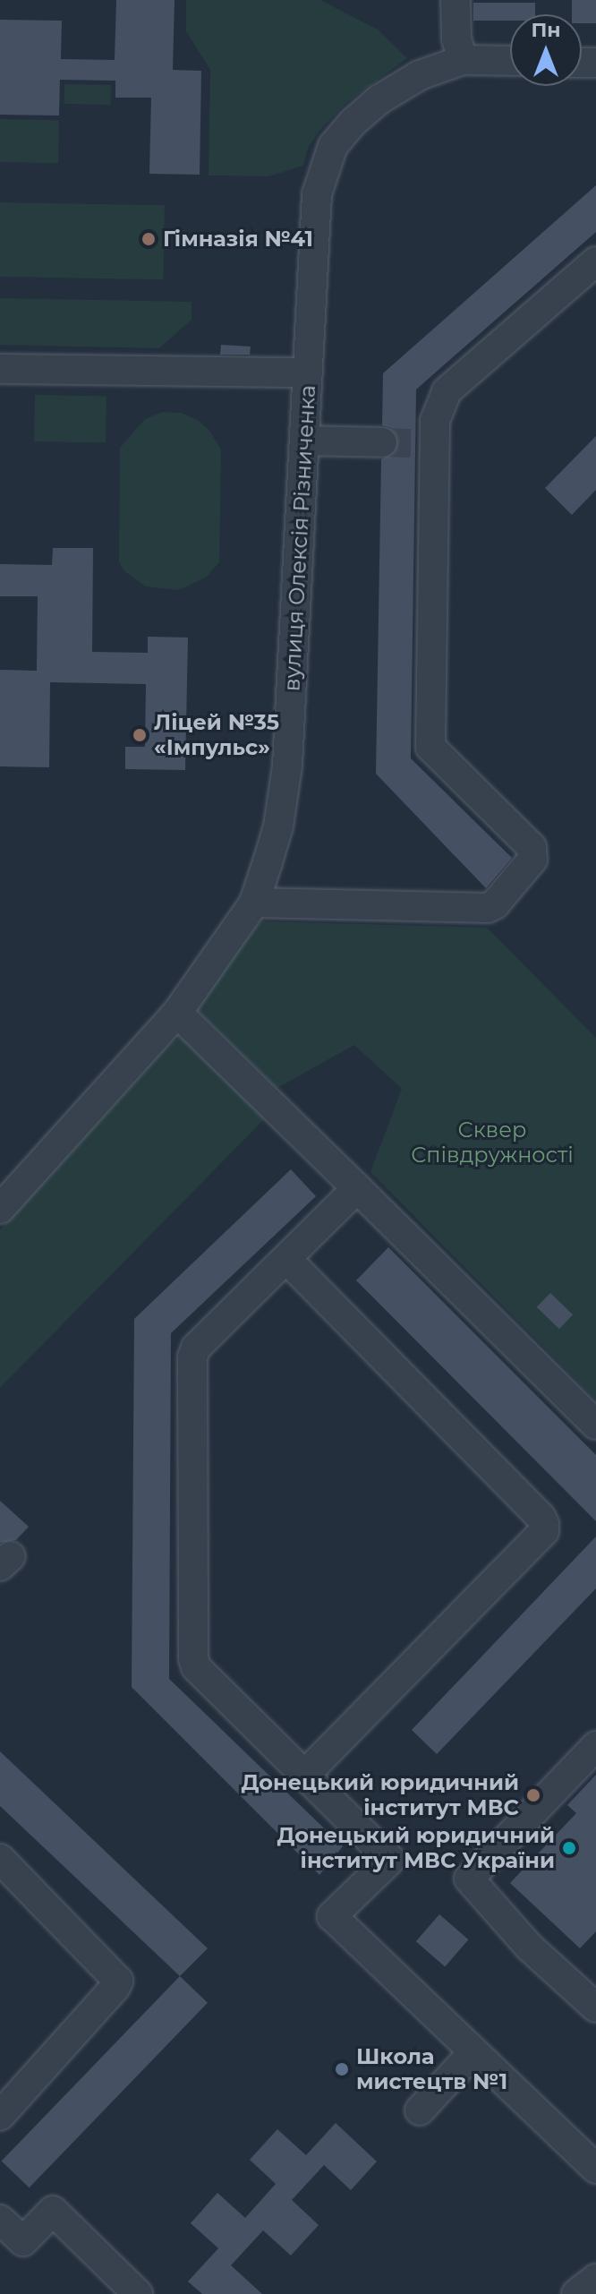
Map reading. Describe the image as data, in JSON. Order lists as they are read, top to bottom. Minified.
{"streets":{"street":["вулиця Олексія Різниченка"]},"parks":["Сквер Співдружності"],"places":["Гімназія №41","Ліцей №35 «Імпульс»","Донецький юридичний інститут МВС","Донецький юридичний інститут МВС України","Школа мистецтв №1"],"north":"top"}
